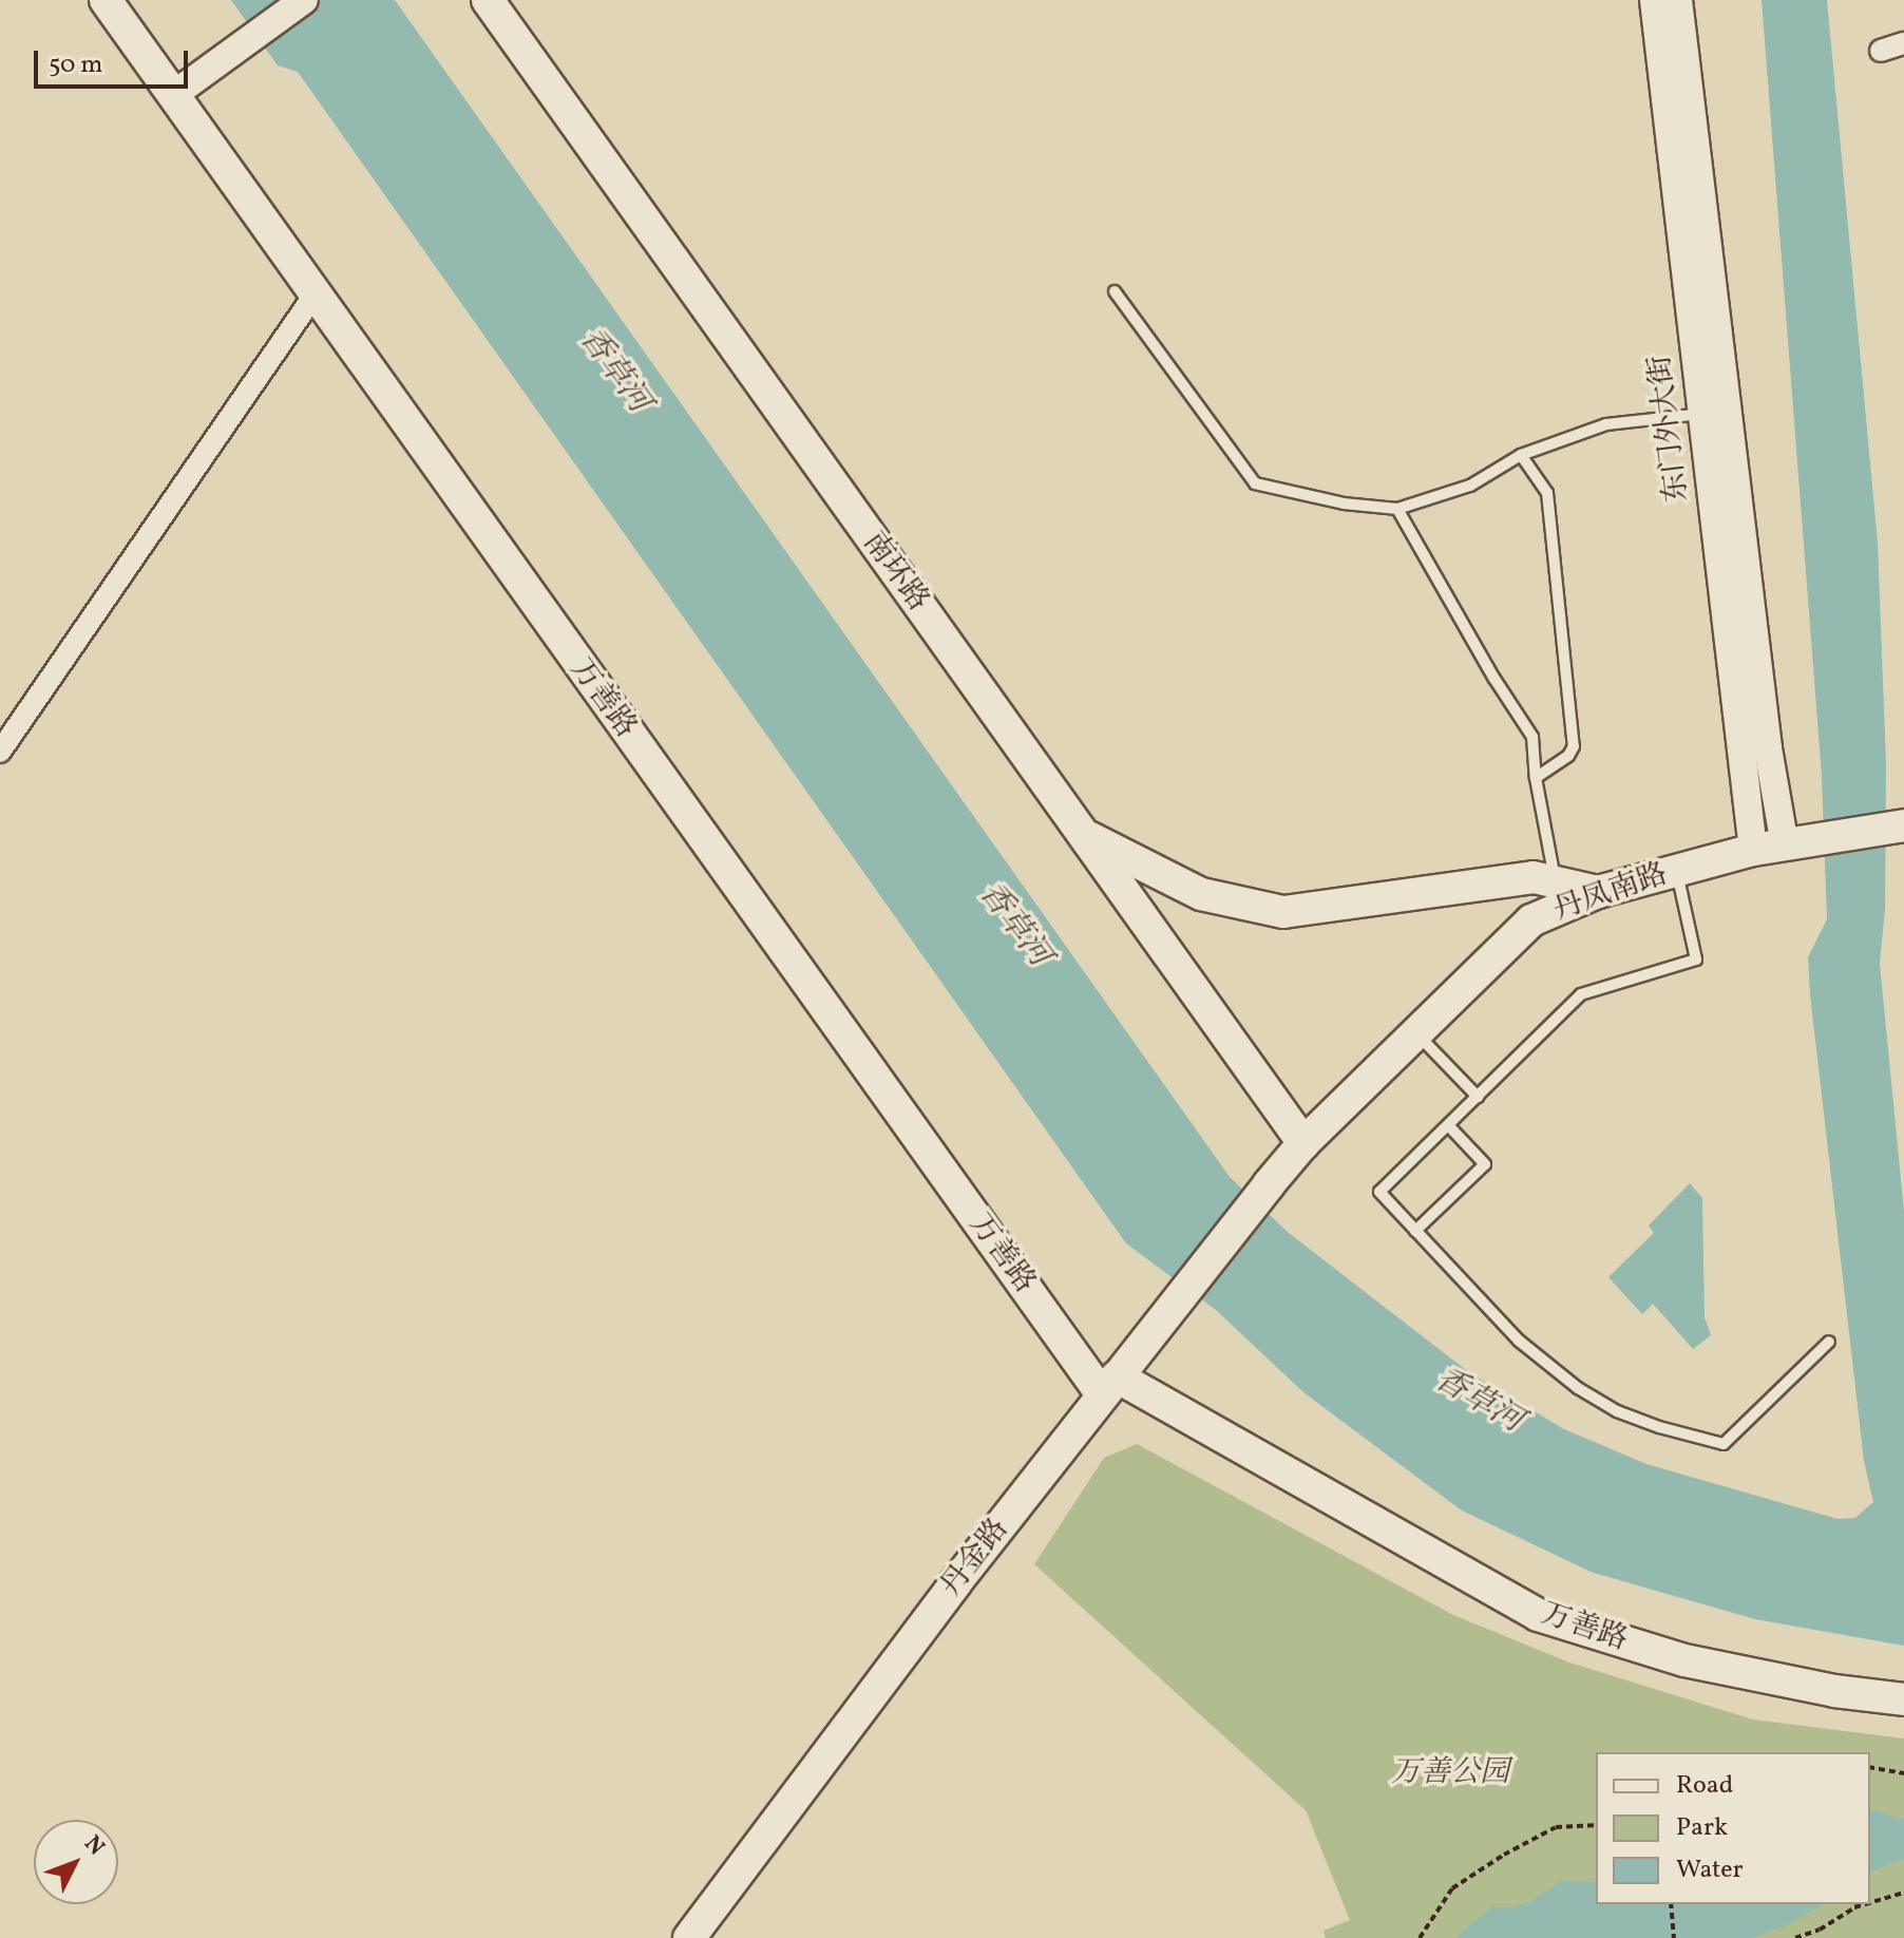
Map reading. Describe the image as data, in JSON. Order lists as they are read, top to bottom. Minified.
{"streets":{"main road":["南环路","万善路","丹凤南路","丹金路"],"street":["东门外大街"]},"crossings":[["东门外大街","丹凤南路"],["南环路","丹凤南路"],["万善路","丹金路"],["丹凤南路","丹金路"]],"water":["香草河"],"parks":["万善公园"],"legend":["Road","Park","Water"],"scale_bar":"50 m","north":"top right"}
